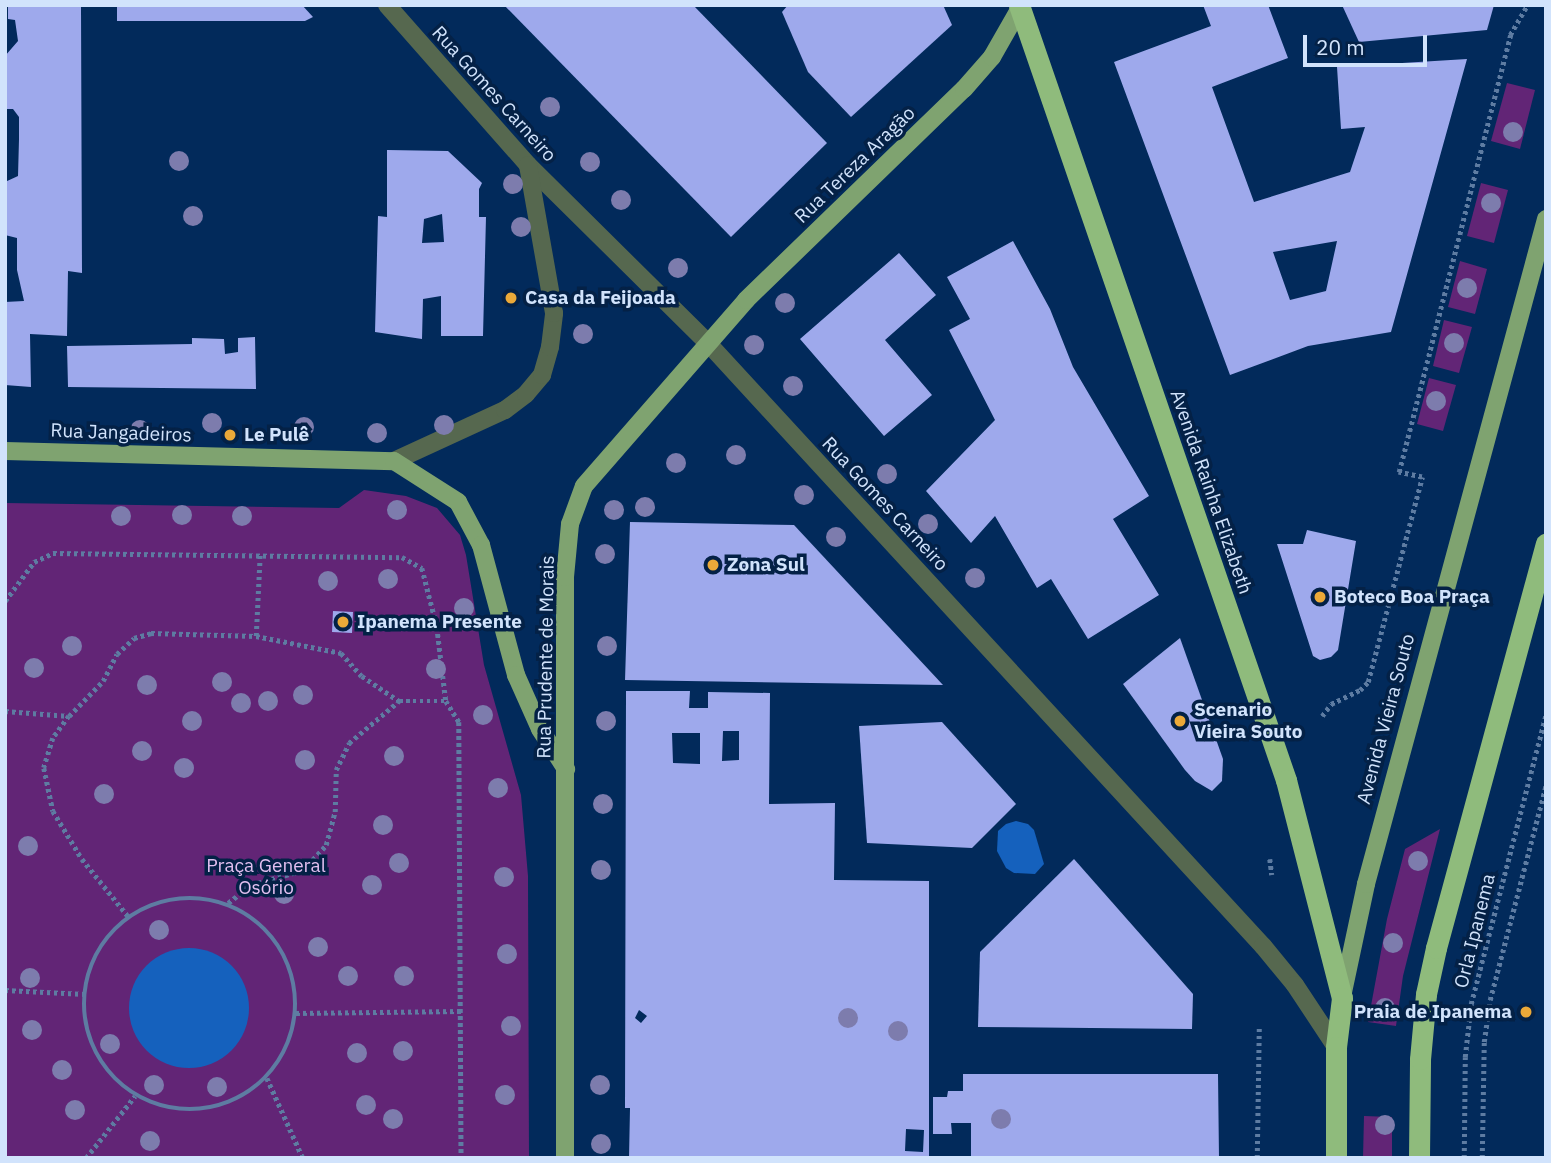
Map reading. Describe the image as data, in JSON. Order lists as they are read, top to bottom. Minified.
{"streets":{"highway":["Avenida Rainha Elizabeth","Avenida Vieira Souto"],"main road":["Rua Tereza Aragão","Rua Jangadeiros","Rua Prudente de Morais"],"street":["Rua Gomes Carneiro"],"path":["Orla Ipanema"]},"crossings":[["Rua Gomes Carneiro","Rua Tereza Aragão"],["Rua Gomes Carneiro","Rua Jangadeiros"],["Rua Gomes Carneiro","Rua Prudente de Morais"],["Rua Gomes Carneiro","Avenida Vieira Souto"],["Rua Tereza Aragão","Avenida Rainha Elizabeth"],["Rua Tereza Aragão","Rua Prudente de Morais"],["Rua Jangadeiros","Rua Prudente de Morais"],["Avenida Rainha Elizabeth","Avenida Vieira Souto"]],"parks":["Praça General Osório"],"places":["Casa da Feijoada","Le Pulê","Zona Sul","Boteco Boa Praça","Ipanema Presente","Scenario Vieira Souto","Praia de Ipanema"],"scale_bar":"20 m"}
